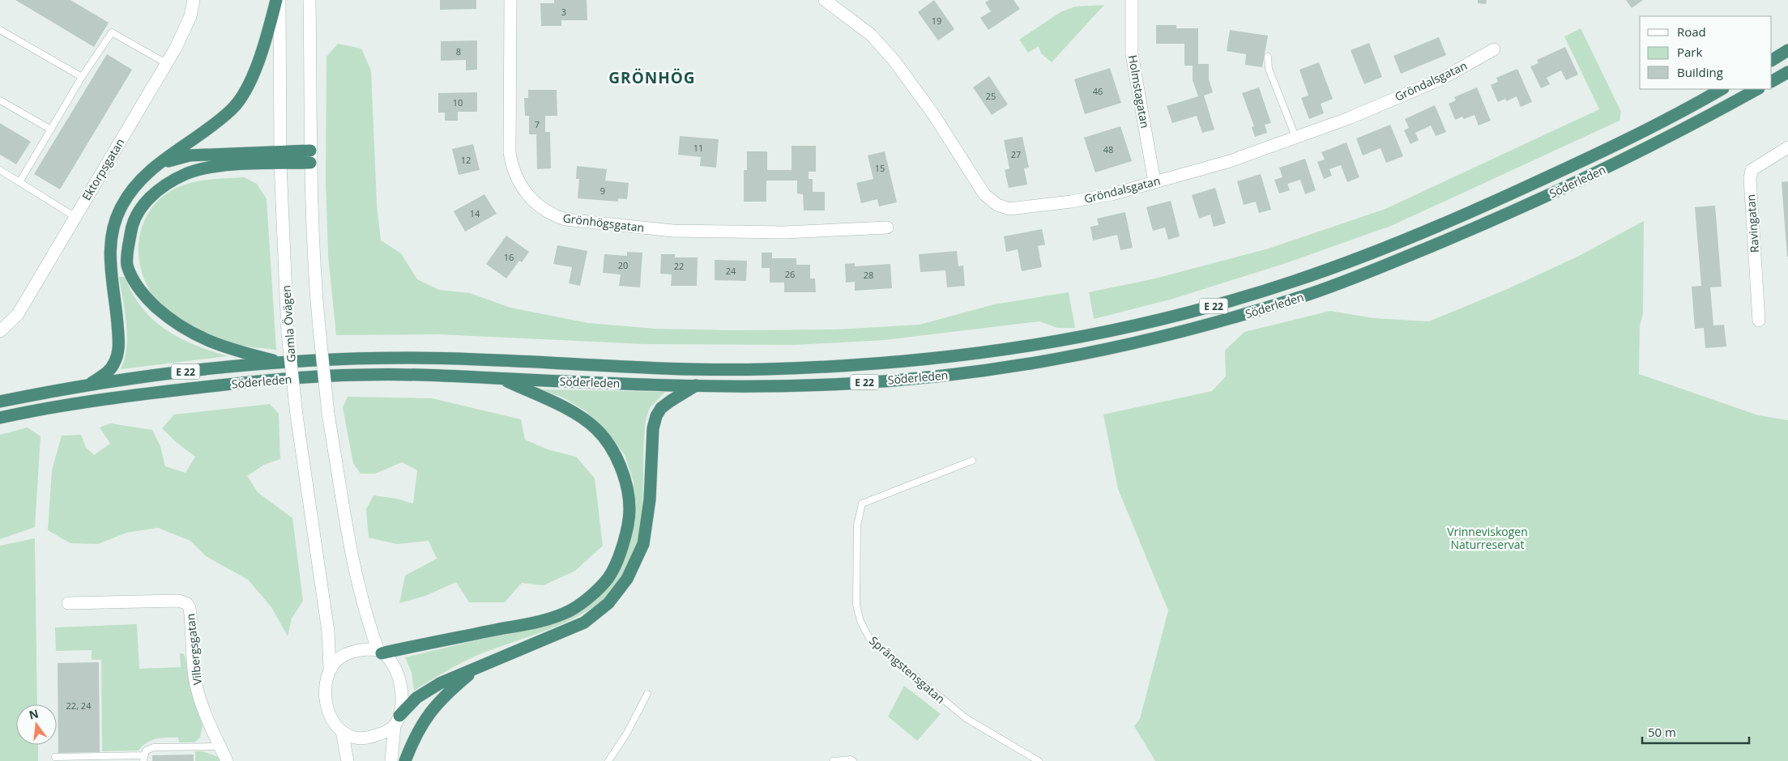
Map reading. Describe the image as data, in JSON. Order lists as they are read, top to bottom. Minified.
{"streets":{"highway":["Söderleden","E 22"],"street":["Gröndalsgatan","Holmstagatan","Ektorpsgatan","Grönhögsgatan","Ravingatan","Gamla Övägen","Vilbergsgatan"],"lane":["Sprängstensgatan"]},"crossings":[["Gröndalsgatan","Holmstagatan"]],"districts":["GRÖNHÖG"],"parks":["Vrinneviskogen Naturreservat"],"house_numbers":["3","19","8","46","25","10","7","11","48","27","12","15","9","14","16","20","22","24","26","28","22, 24"],"legend":["Road","Park","Building"],"scale_bar":"50 m","north":"top"}
